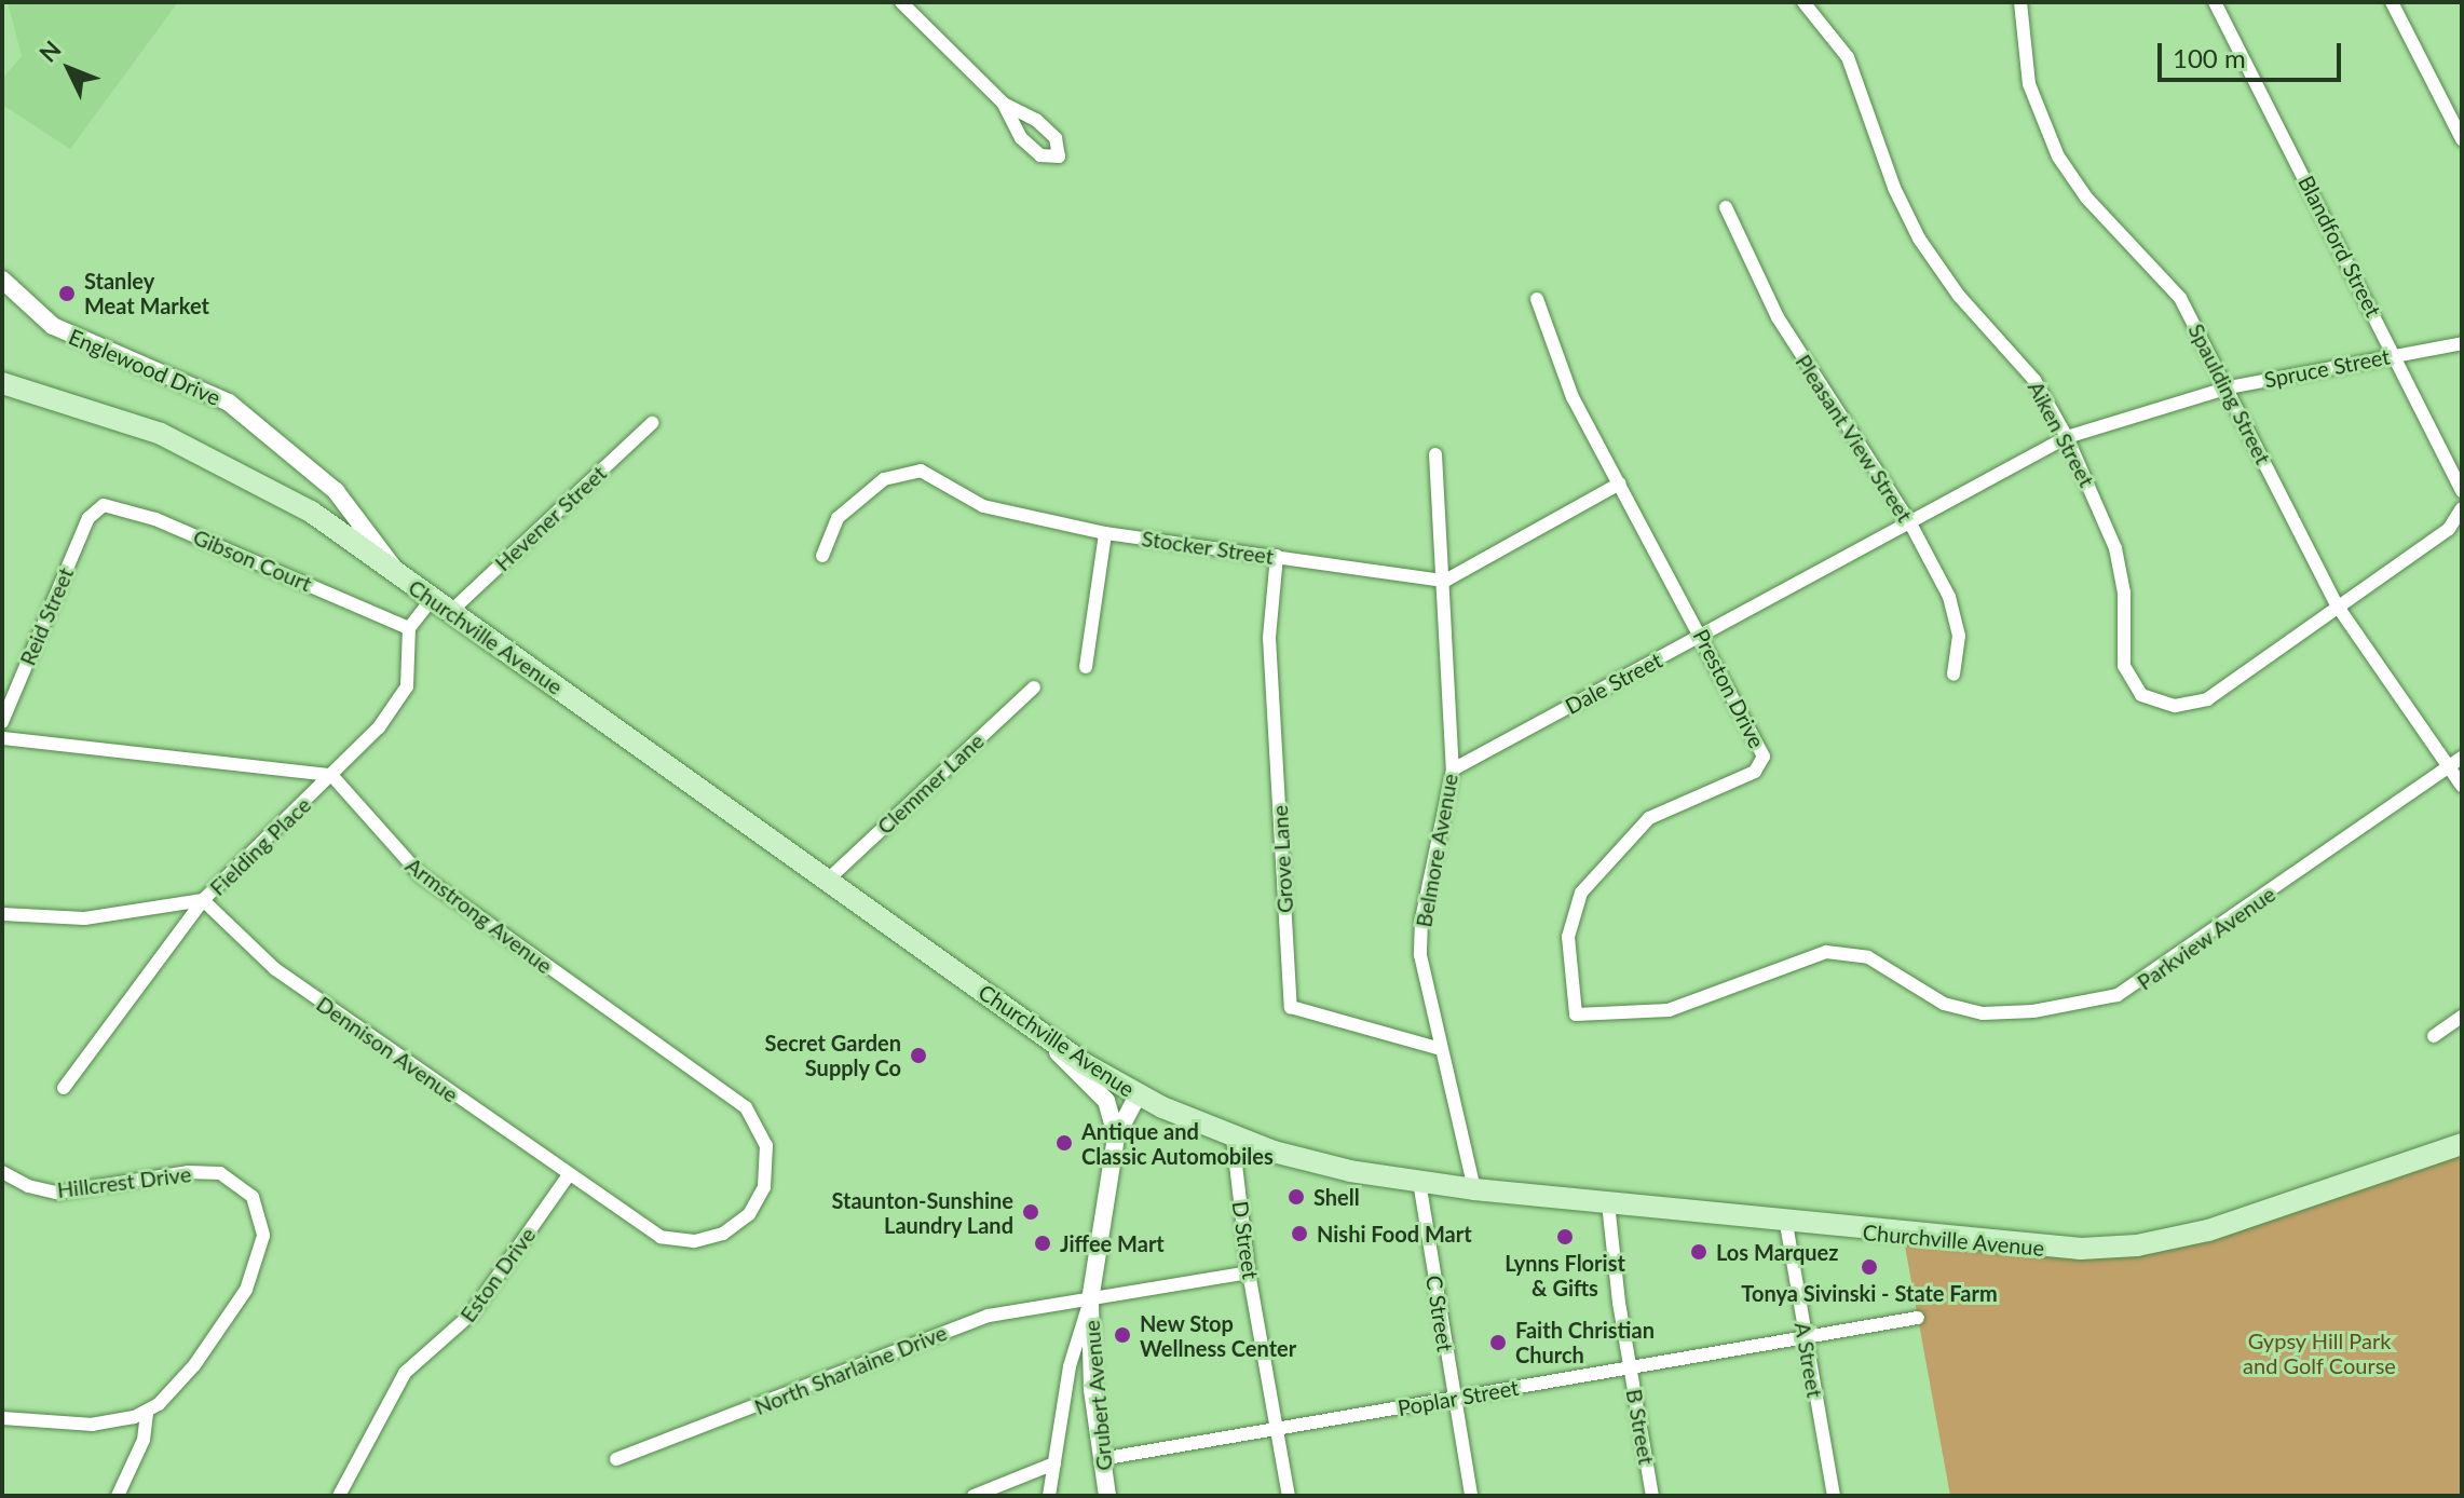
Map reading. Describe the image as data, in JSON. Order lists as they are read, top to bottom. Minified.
{"streets":{"main road":["Churchville Avenue"],"street":["Blandford Street","Englewood Drive","Spruce Street","Spaulding Street","Aiken Street","Pleasant View Street","Hevener Street","Stocker Street","Gibson Court","Reid Street","Dale Street","Preston Drive","Clemmer Lane","Fielding Place","Belmore Avenue","Grove Lane","Armstrong Avenue","Parkview Avenue","Dennison Avenue","Hillcrest Drive","D Street","Eston Drive","C Street","A Street","North Sharlaine Drive","Grubert Avenue","Poplar Street","B Street"]},"crossings":[["Blandford Street","Spruce Street"],["Englewood Drive","Churchville Avenue"],["Spruce Street","Spaulding Street"],["Spruce Street","Aiken Street"],["Spruce Street","Pleasant View Street"],["Spruce Street","Dale Street"],["Spaulding Street","Aiken Street"],["Spaulding Street","Parkview Avenue"],["Pleasant View Street","Dale Street"],["Hevener Street","Churchville Avenue"],["Stocker Street","Belmore Avenue"],["Stocker Street","Grove Lane"],["Gibson Court","Reid Street"],["Gibson Court","Fielding Place"],["Churchville Avenue","Clemmer Lane"],["Churchville Avenue","Belmore Avenue"],["Churchville Avenue","D Street"],["Churchville Avenue","C Street"],["Churchville Avenue","A Street"],["Churchville Avenue","Grubert Avenue"],["Churchville Avenue","B Street"],["Dale Street","Preston Drive"],["Dale Street","Belmore Avenue"],["Preston Drive","Parkview Avenue"],["Fielding Place","Armstrong Avenue"],["Fielding Place","Dennison Avenue"],["Belmore Avenue","Grove Lane"],["Armstrong Avenue","Dennison Avenue"],["Dennison Avenue","Eston Drive"],["D Street","North Sharlaine Drive"],["D Street","Poplar Street"],["C Street","Poplar Street"],["A Street","Poplar Street"],["North Sharlaine Drive","Grubert Avenue"],["Grubert Avenue","Poplar Street"],["Poplar Street","B Street"]],"parks":["Gypsy Hill Park and Golf Course"],"places":["Stanley Meat Market","Secret Garden Supply Co","Antique and Classic Automobiles","Shell","Staunton-Sunshine Laundry Land","Nishi Food Mart","Lynns Florist & Gifts","Jiffee Mart","Los Marquez","Tonya Sivinski - State Farm","New Stop Wellness Center","Faith Christian Church"],"scale_bar":"100 m","north":"top left"}
